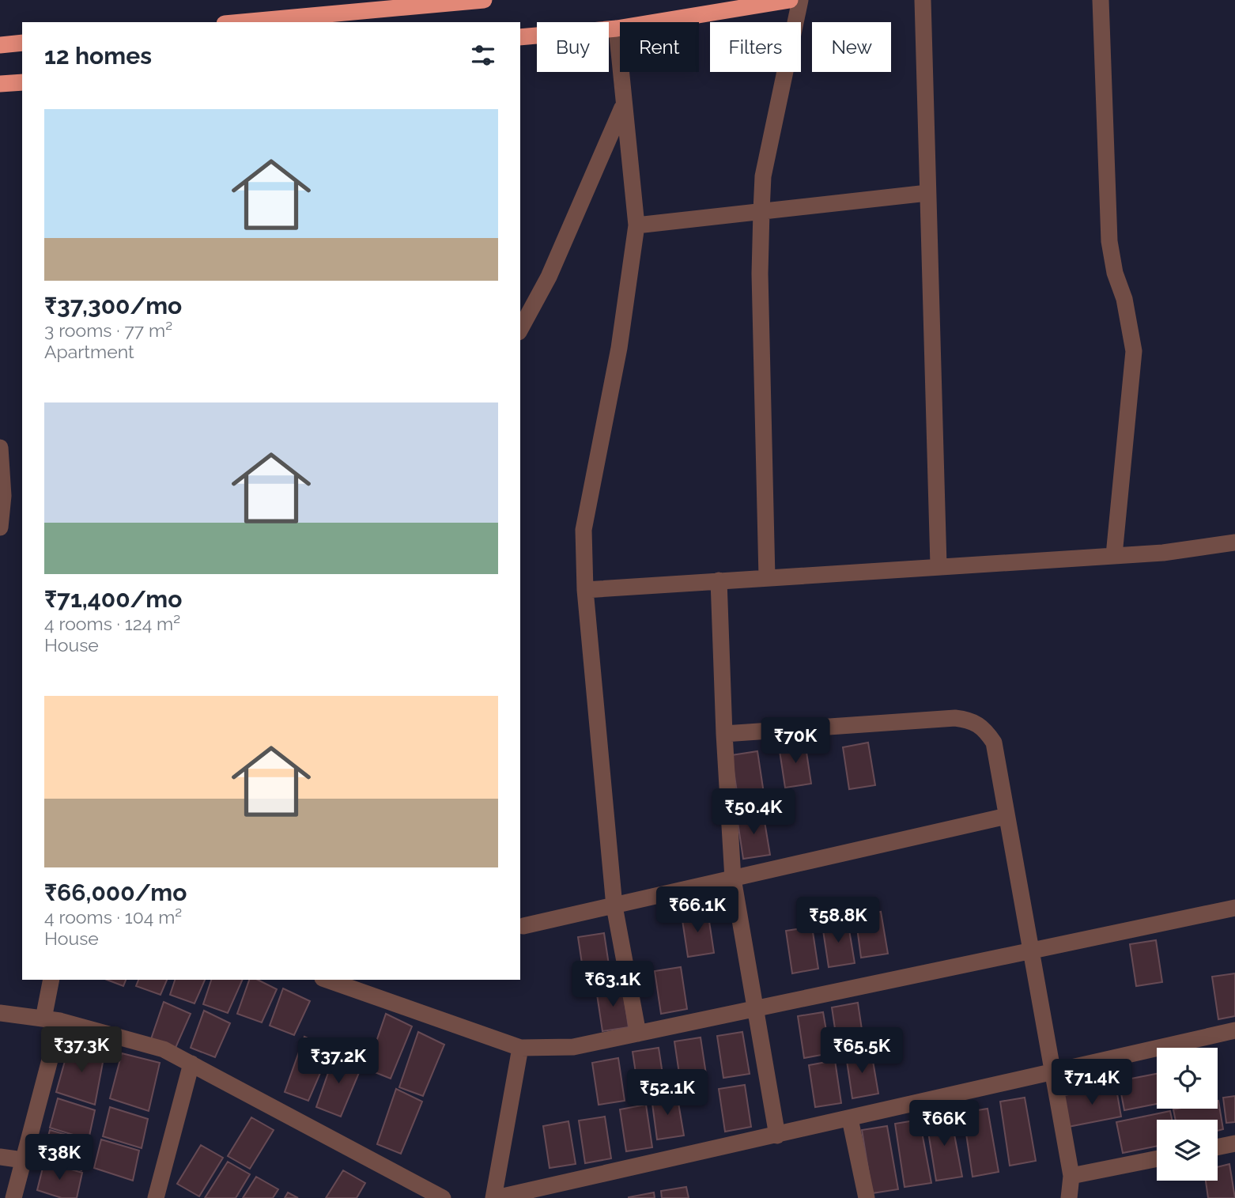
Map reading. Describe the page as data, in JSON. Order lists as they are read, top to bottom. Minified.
{"page":{"chip":["Buy","Rent","Filters","New"],"heading":"12 homes","list":[{"name":"₹37,300/mo","note":"3 rooms · 77 m² · Apartment"},{"name":"₹71,400/mo","note":"4 rooms · 124 m² · House"},{"name":"₹66,000/mo","note":"4 rooms · 104 m² · House"}],"price":["₹70K","₹50.4K","₹66.1K","₹58.8K","₹63.1K","₹37.3K","₹65.5K","₹37.2K","₹71.4K","₹52.1K","₹66K","₹38K"]}}
